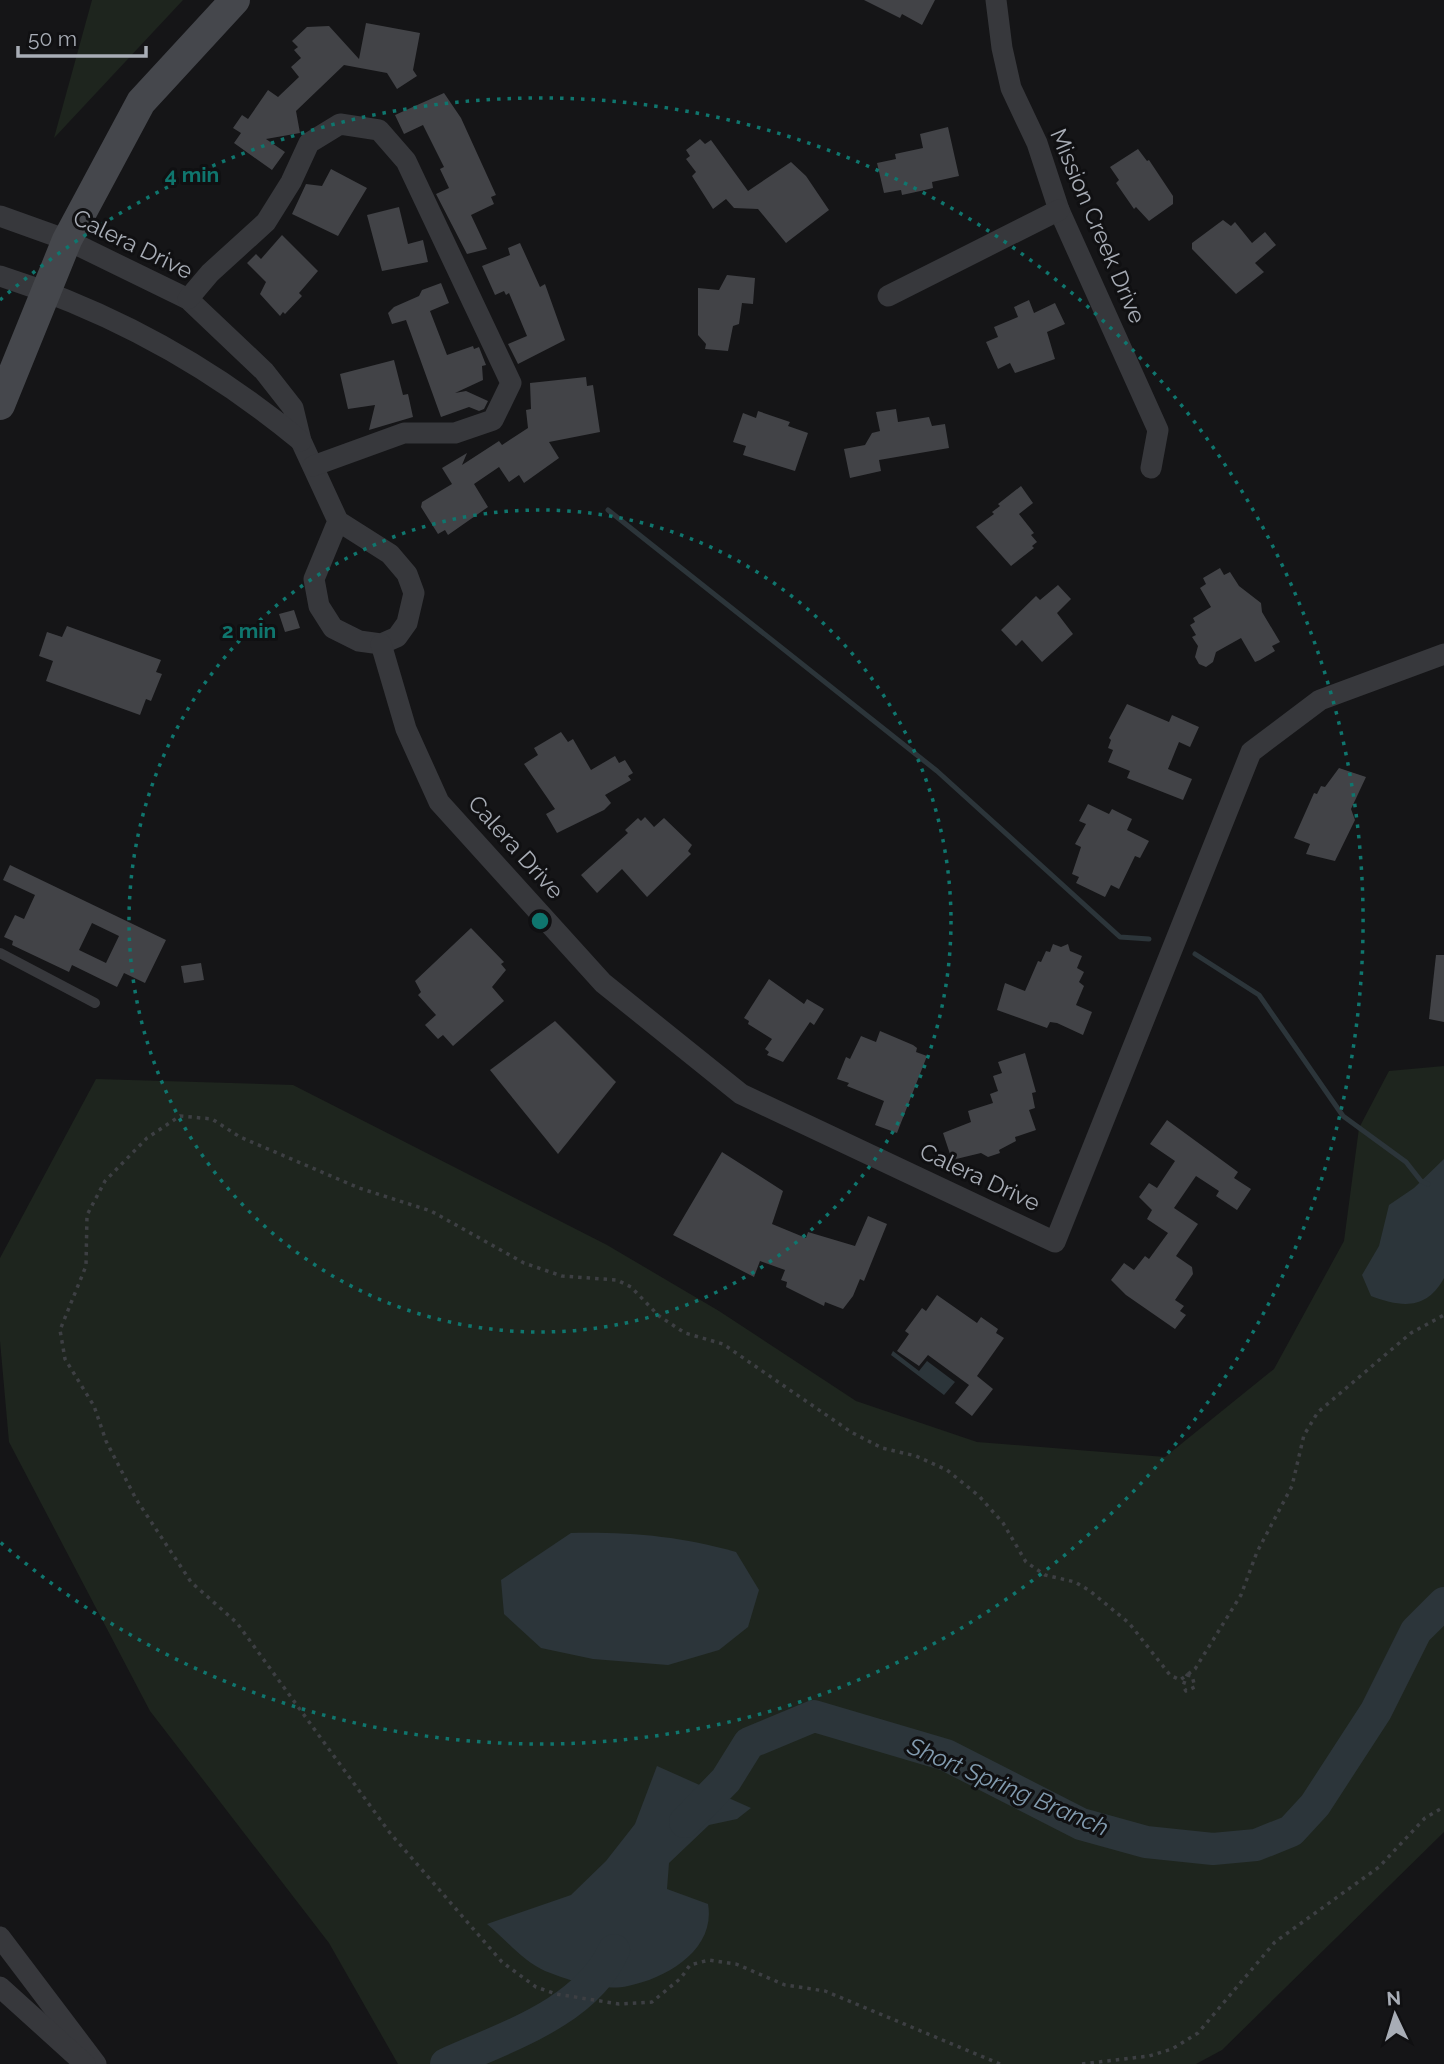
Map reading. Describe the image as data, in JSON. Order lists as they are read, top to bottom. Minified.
{"streets":{"street":["Mission Creek Drive","Calera Drive"]},"water":["Short Spring Branch"],"scale_bar":"50 m","north":"top","rings":["4 min","2 min"]}
